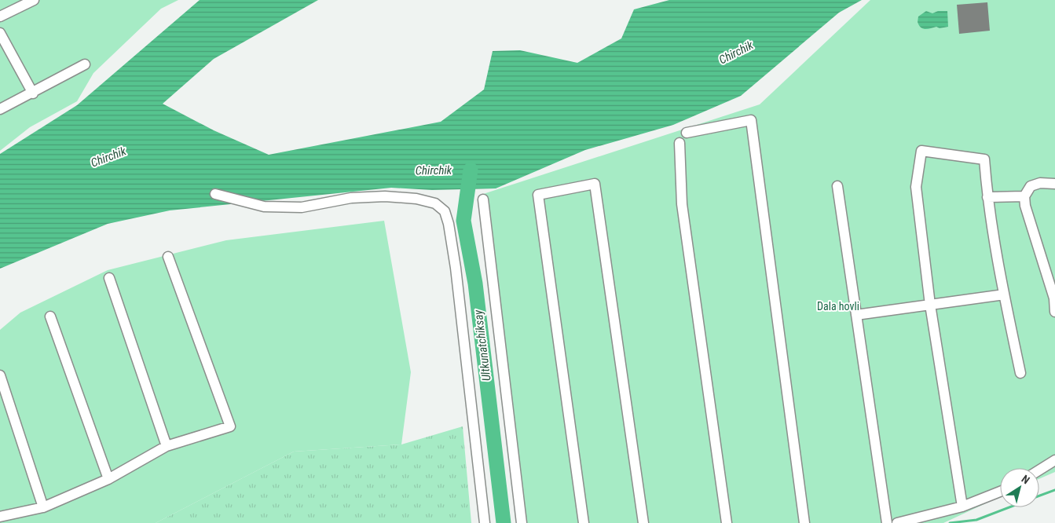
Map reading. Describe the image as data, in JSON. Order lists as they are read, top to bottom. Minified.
{"water":["Chirchik","Ultkunatchiksay"],"parks":["Dala hovli"],"north":"top right"}
